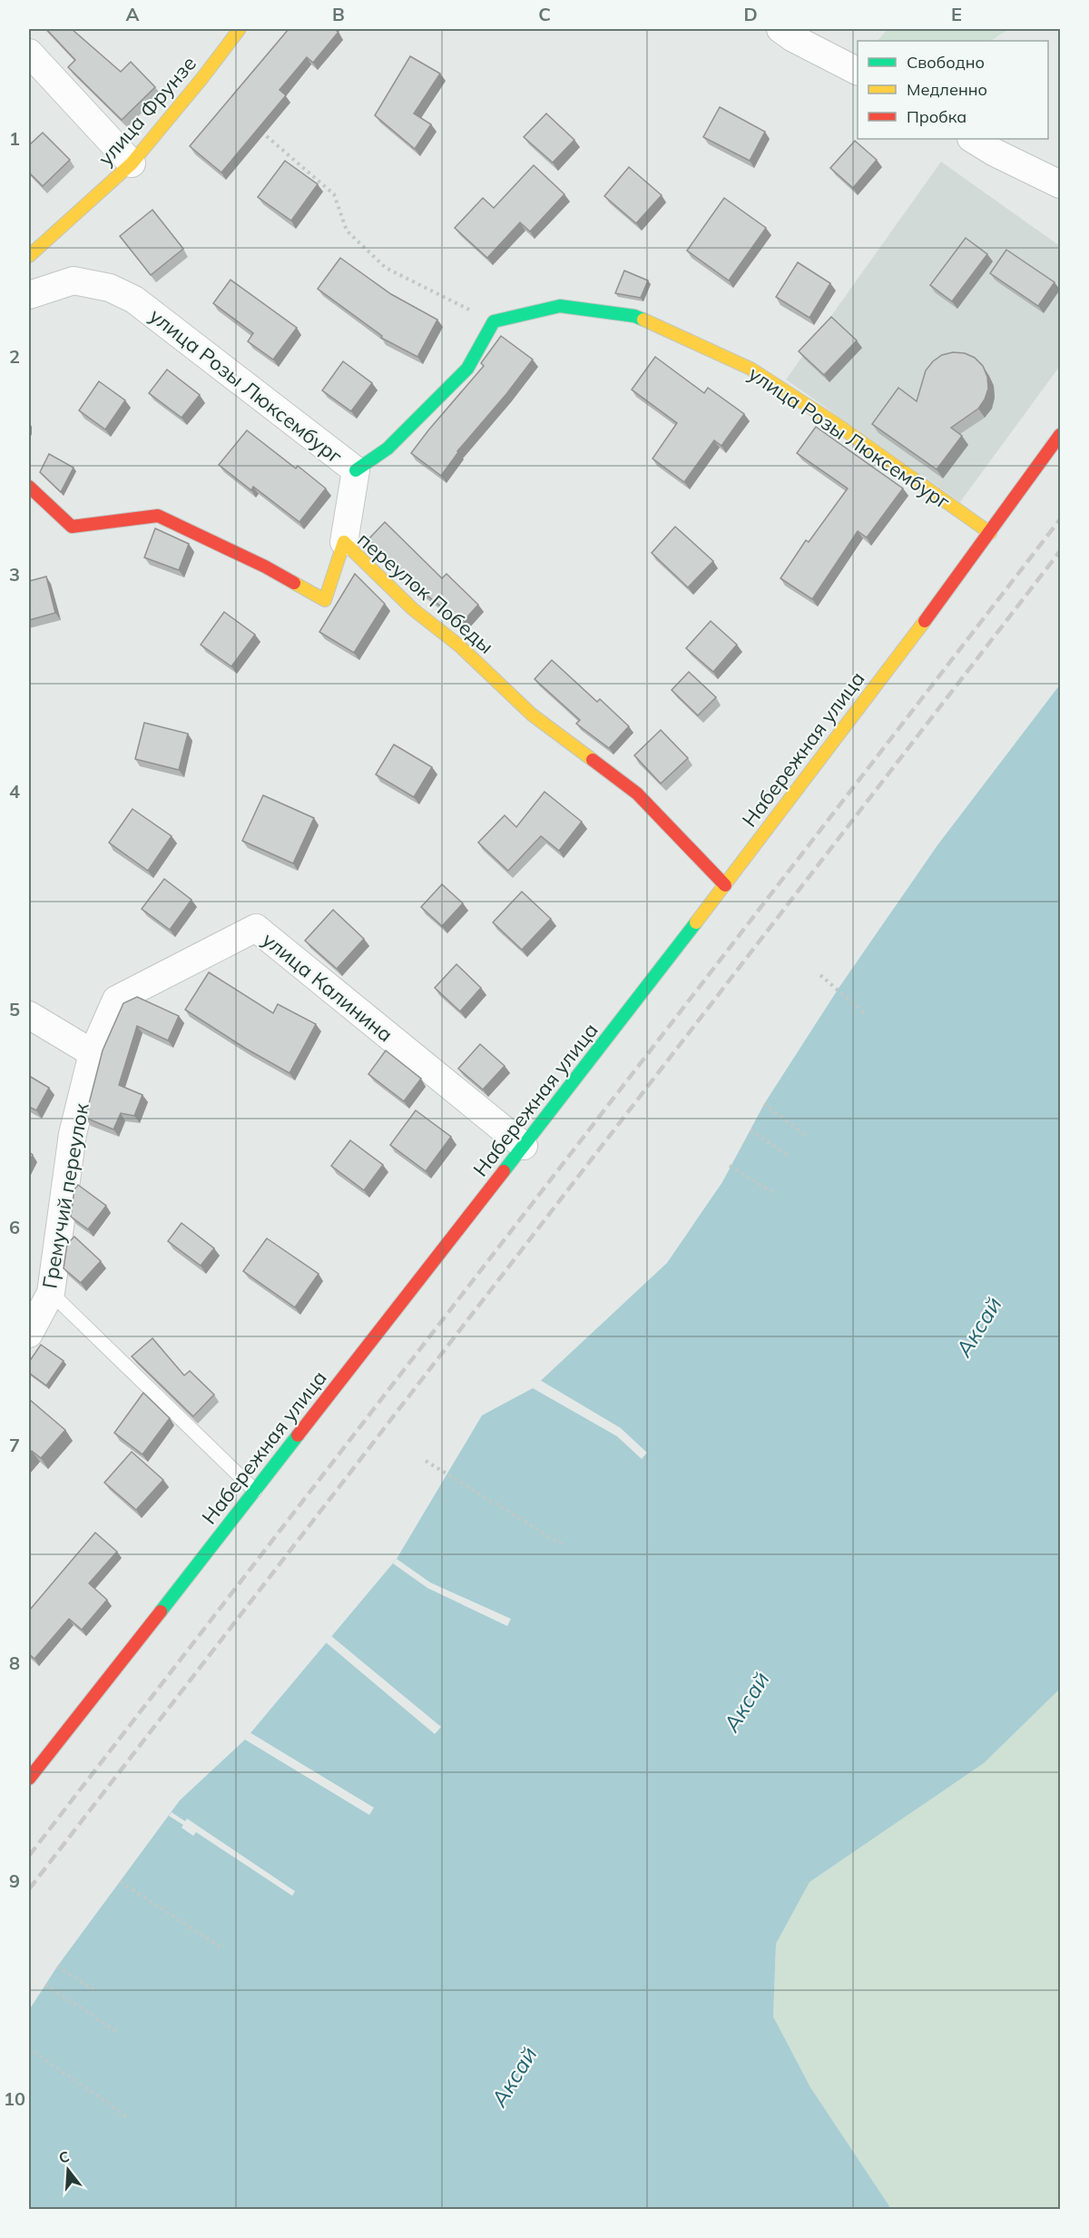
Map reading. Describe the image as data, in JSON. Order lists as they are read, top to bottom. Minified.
{"streets":{"street":["улица Фрунзе","улица Розы Люксембург","переулок Победы","Набережная улица","улица Калинина","Гремучий переулок"]},"crossings":[["улица Розы Люксембург","Набережная улица"],["переулок Победы","Набережная улица"],["Набережная улица","улица Калинина"],["улица Калинина","Гремучий переулок"]],"water":["Аксай"],"legend":["Свободно","Медленно","Пробка"],"north":"top","grid":{"columns":["A","B","C","D","E"],"rows":["1","2","3","4","5","6","7","8","9","10"]}}
